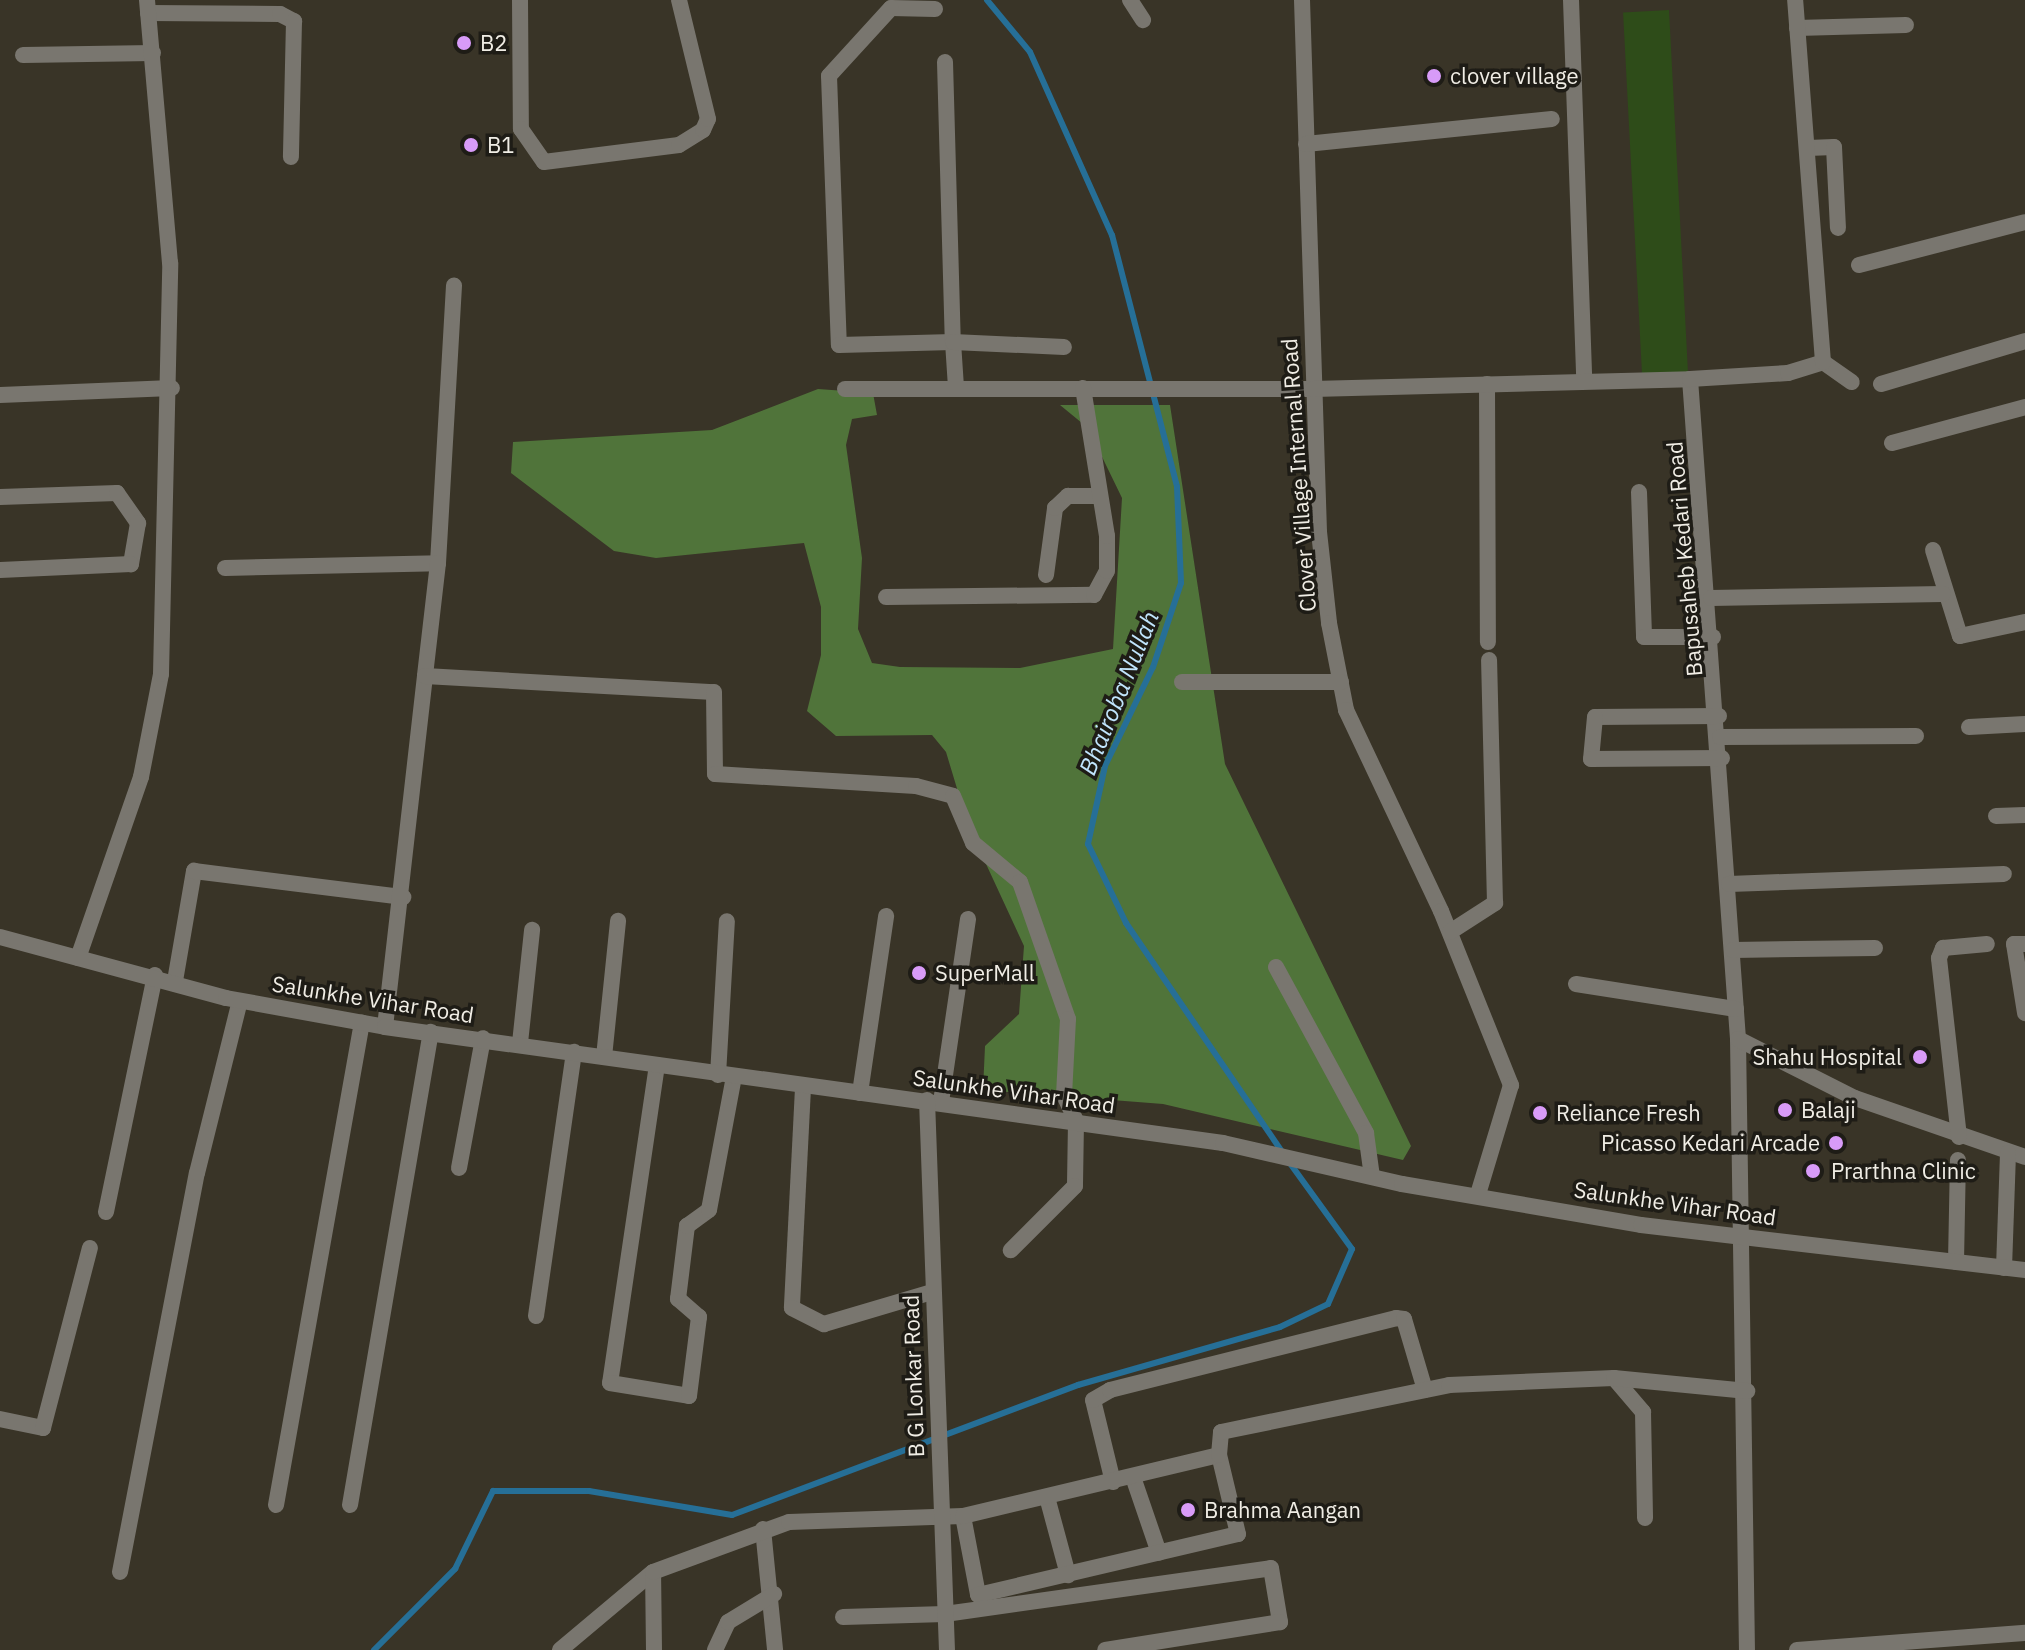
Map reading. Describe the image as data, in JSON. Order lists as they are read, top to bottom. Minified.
{"streets":{"street":["Clover Village Internal Road","Bapusaheb Kedari Road","Salunkhe Vihar Road","B G Lonkar Road"]},"crossings":[["Clover Village Internal Road","Salunkhe Vihar Road"],["Bapusaheb Kedari Road","Salunkhe Vihar Road"],["Salunkhe Vihar Road","B G Lonkar Road"]],"water":["Bhairoba Nullah"],"places":["B2","clover village","B1","SuperMall","Shahu Hospital","Balaji","Reliance Fresh","Picasso Kedari Arcade","Prarthna Clinic","Brahma Aangan"]}
